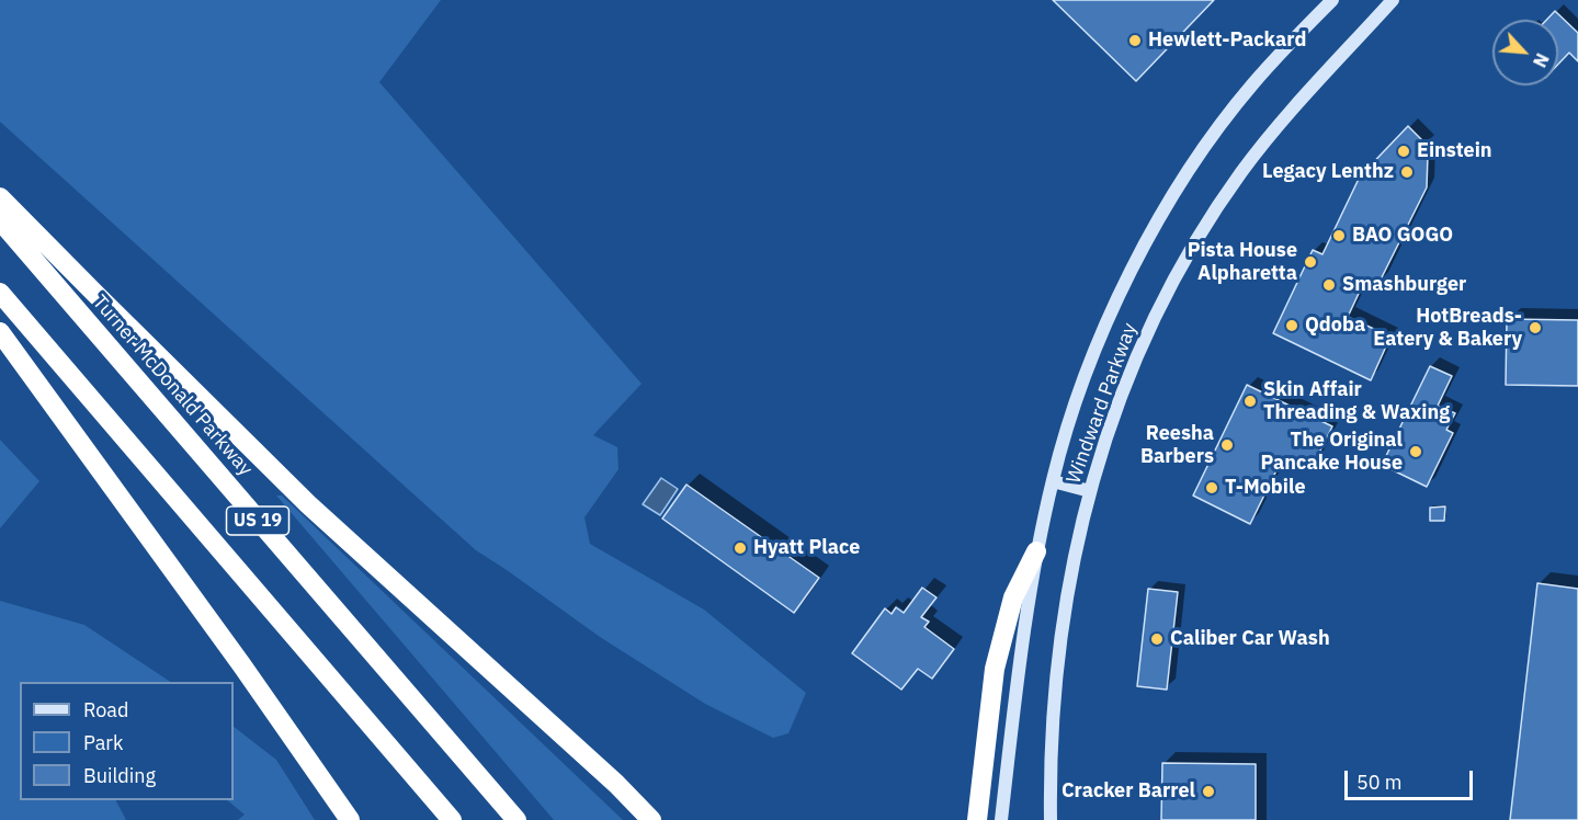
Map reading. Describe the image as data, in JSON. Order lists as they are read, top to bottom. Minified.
{"streets":{"highway":["Turner McDonald Parkway","US 19"],"main road":["Windward Parkway"]},"places":["Hewlett-Packard","Einstein","Legacy Lenthz","BAO GOGO","Pista House Alpharetta","Smashburger","Qdoba","HotBreads- Eatery & Bakery","Skin Affair Threading & Waxing","Reesha Barbers","The Original Pancake House","T-Mobile","Hyatt Place","Caliber Car Wash","Cracker Barrel"],"legend":["Road","Park","Building"],"scale_bar":"50 m","north":"bottom right"}
